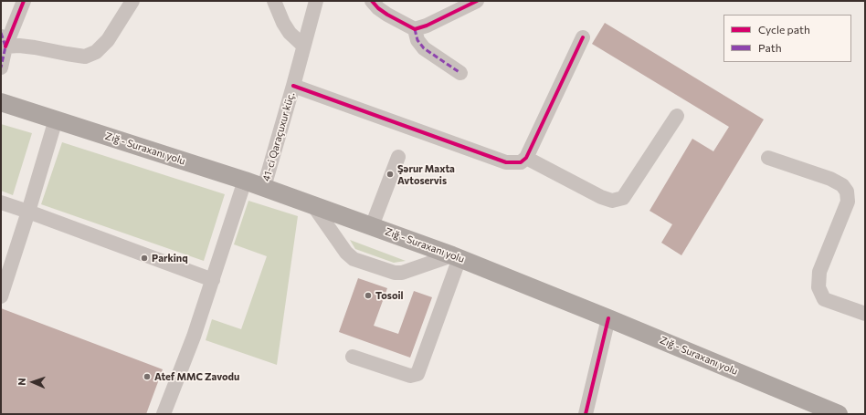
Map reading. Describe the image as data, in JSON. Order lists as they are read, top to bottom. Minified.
{"streets":{"main road":["Zığ - Suraxanı yolu"],"street":["41-ci Qaraçuxur küç."]},"crossings":[["41-ci Qaraçuxur küç.","Zığ - Suraxanı yolu"]],"places":["Şərur Maxta Avtoservis","Parkinq","Tosoil","Atef MMC Zavodu"],"legend":["Cycle path","Path"],"north":"left"}
